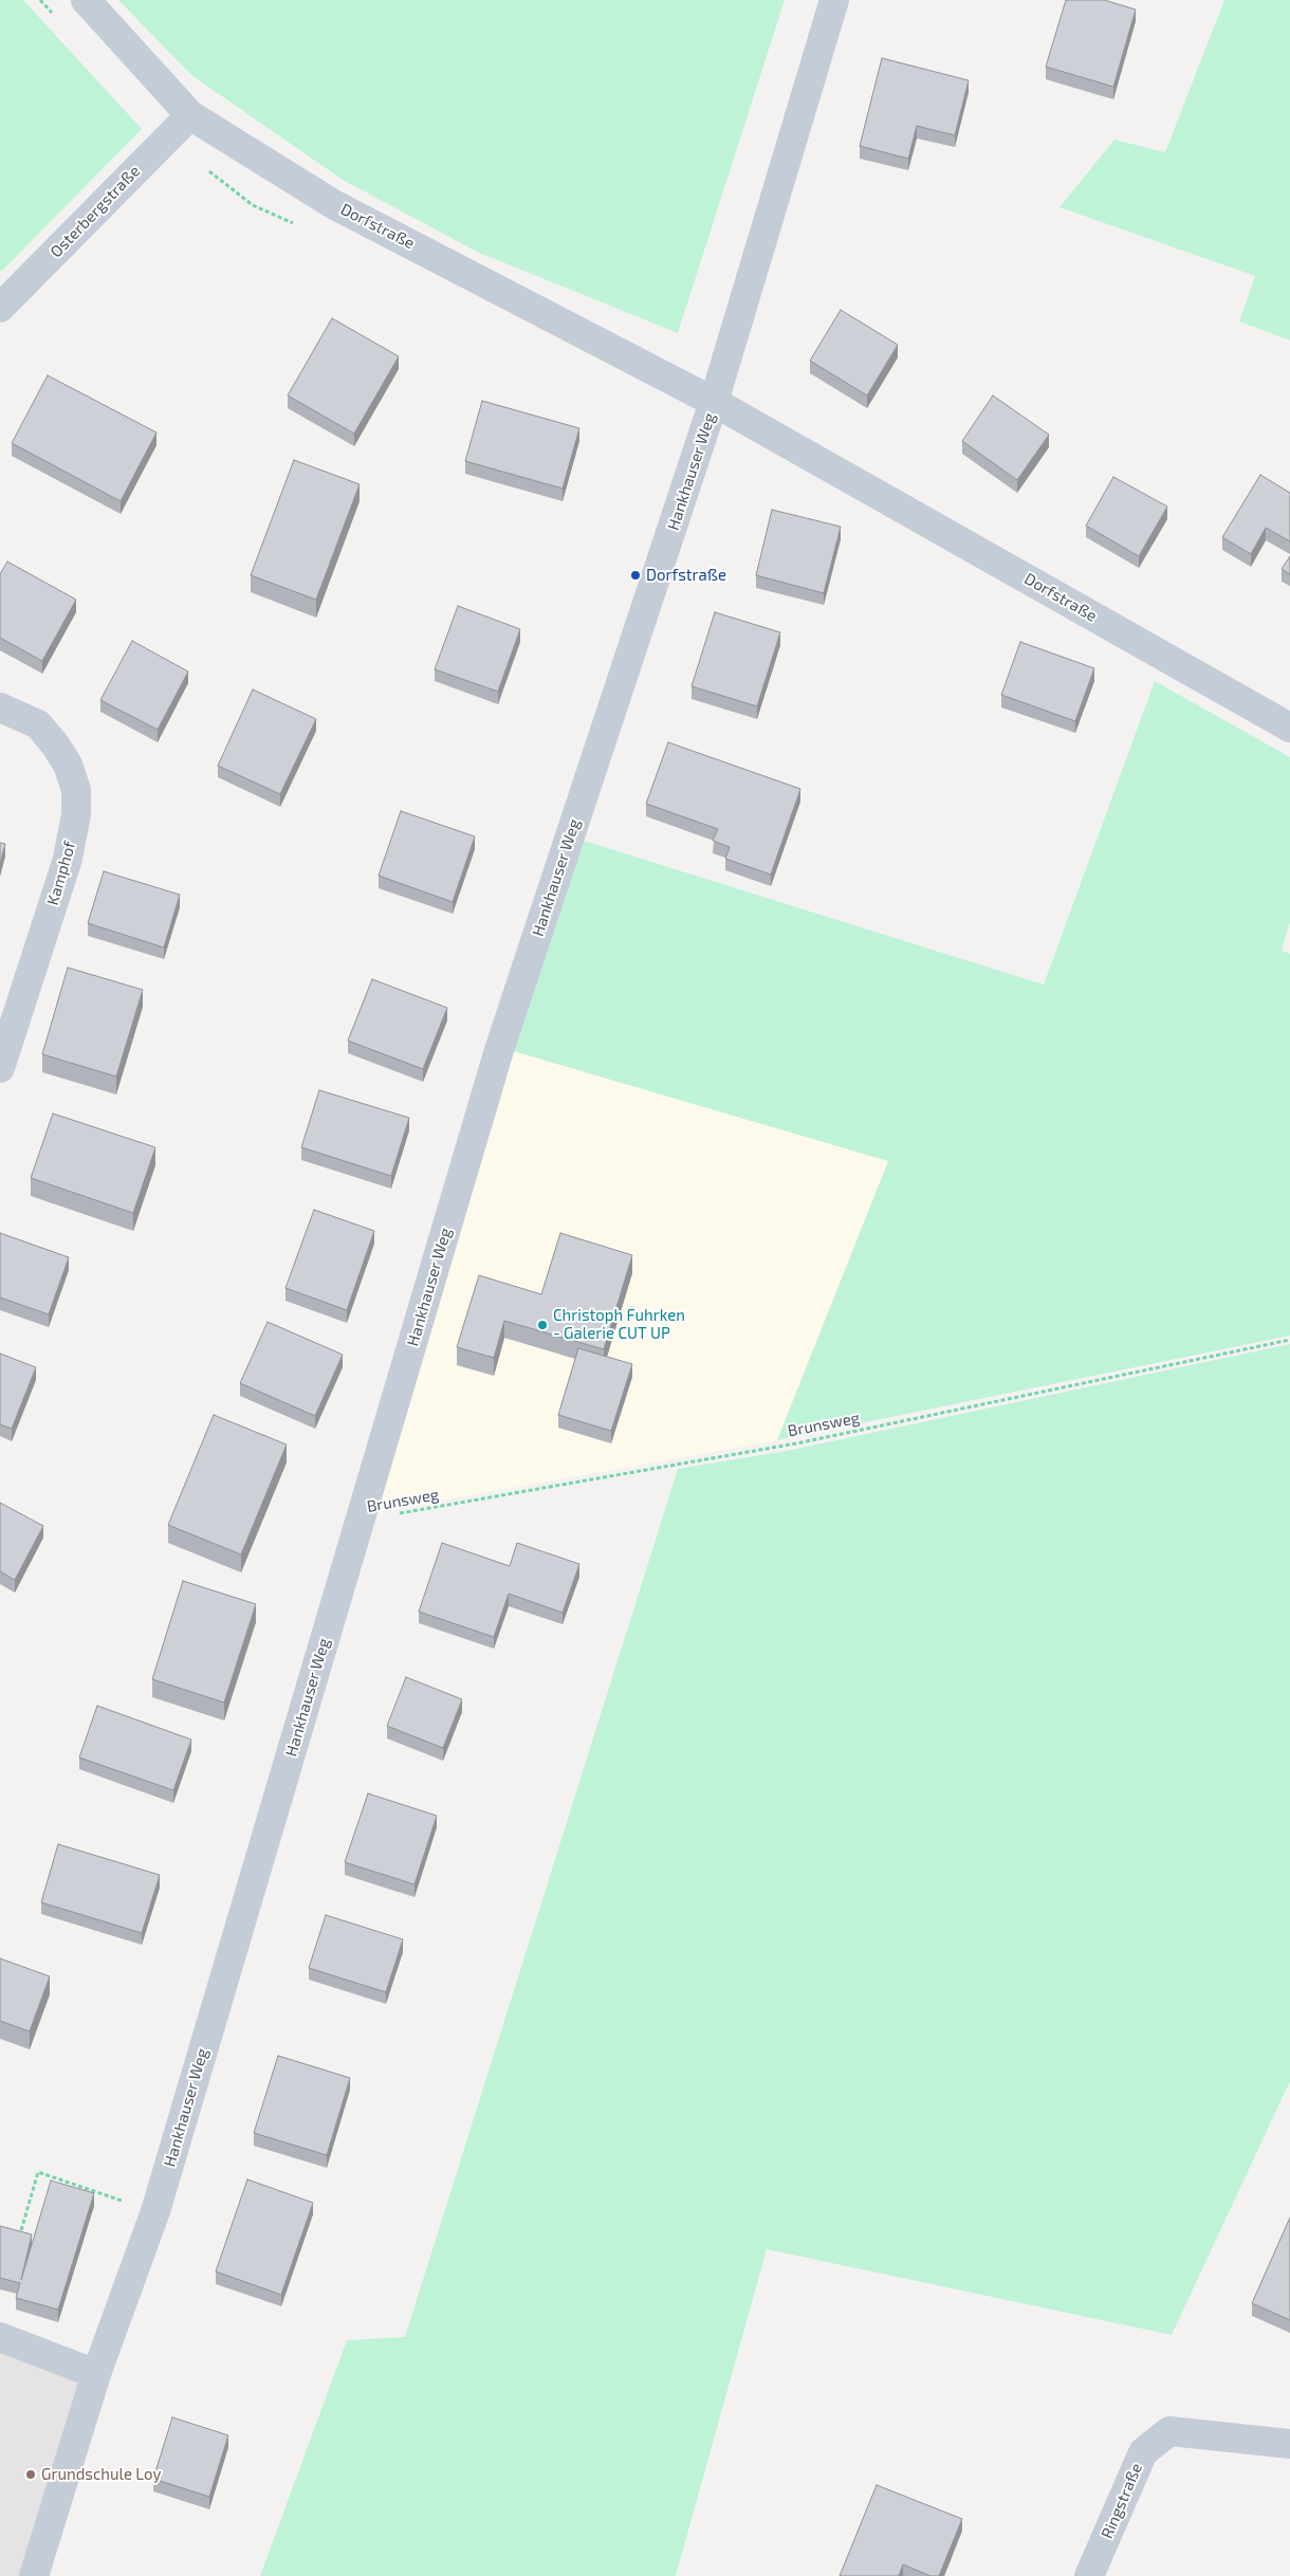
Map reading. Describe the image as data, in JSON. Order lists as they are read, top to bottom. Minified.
{"streets":{"street":["Osterbergstraße","Dorfstraße","Hankhauser Weg","Kamphof","Ringstraße"],"path":["Brunsweg"]},"crossings":[["Osterbergstraße","Dorfstraße"],["Dorfstraße","Hankhauser Weg"],["Hankhauser Weg","Brunsweg"]],"places":["Dorfstraße","Christoph Fuhrken - Galerie CUT UP","Grundschule Loy"]}
